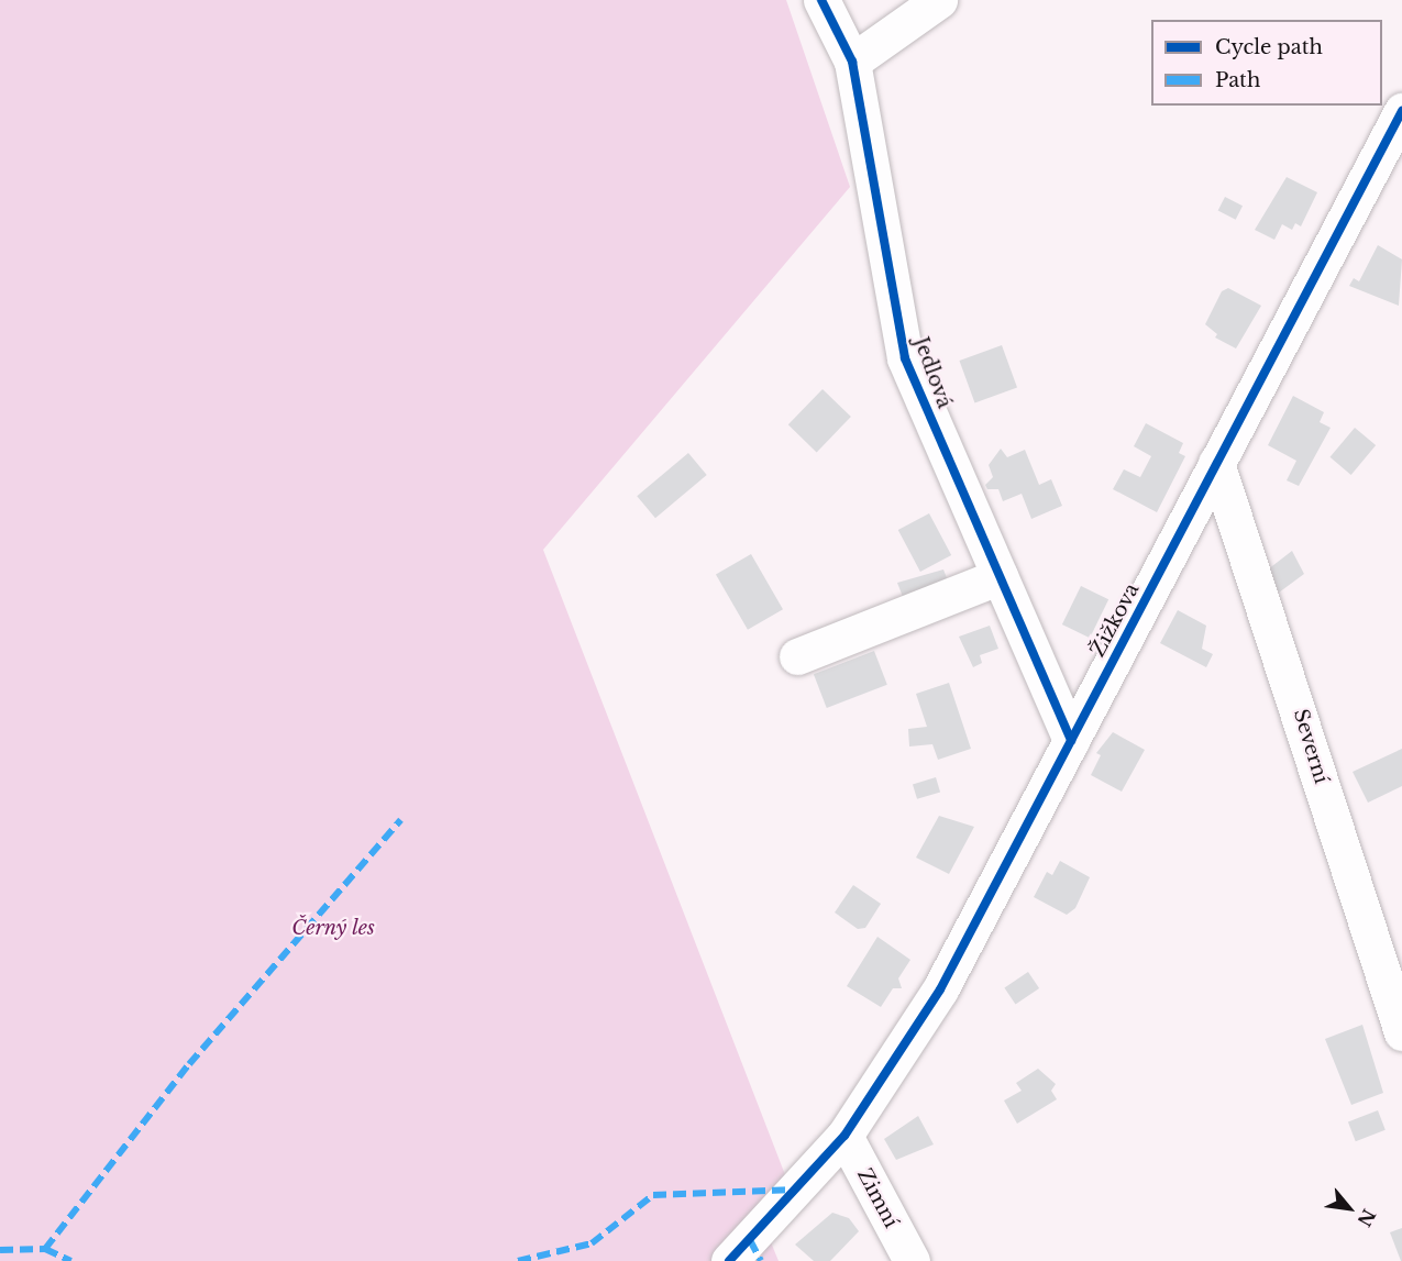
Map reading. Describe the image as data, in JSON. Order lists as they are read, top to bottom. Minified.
{"streets":{"street":["Jedlová","Žižkova","Severní","Zimní"]},"crossings":[["Jedlová","Žižkova"],["Žižkova","Severní"],["Žižkova","Zimní"]],"parks":["Černý les"],"legend":["Cycle path","Path"],"north":"bottom right"}
